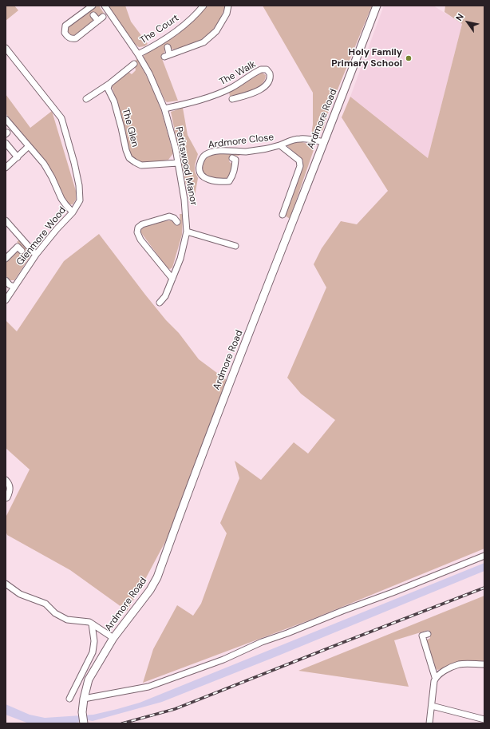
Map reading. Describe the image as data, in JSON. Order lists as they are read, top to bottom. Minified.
{"streets":{"street":["The Court","The Walk","Ardmore Road","The Glen","Ardmore Close","Petitswood Manor","Glenmore Wood"]},"crossings":[["The Court","Petitswood Manor"],["The Walk","Petitswood Manor"],["Ardmore Road","Ardmore Close"],["The Glen","Petitswood Manor"]],"places":["Holy Family Primary School"],"north":"top left"}
